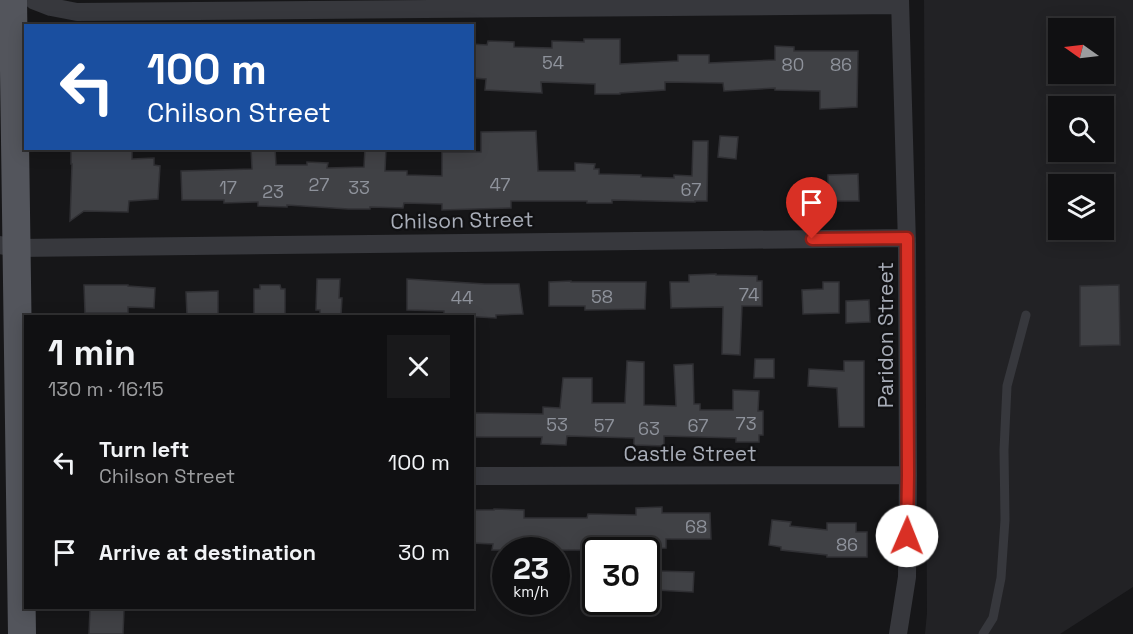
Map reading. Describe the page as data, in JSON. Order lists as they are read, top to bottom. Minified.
{"streets":{"street":["Chilson Street","Paridon Street","Castle Street"]},"crossings":[["Chilson Street","Paridon Street"],["Paridon Street","Castle Street"]],"house_numbers":["54","80","86","27","47","17","33","67","23","74","58","44","73","53","57","67","63","68","86"],"north":"left","page":{"turn":["100 m","Chilson Street"],"heading":["1 min","130 m · 16:15"],"list":[{"name":"Turn left","note":"Chilson Street","value":"100 m"},{"name":"Arrive at destination","value":"30 m"}],"speed":"23 km/h","limit":"30"}}
